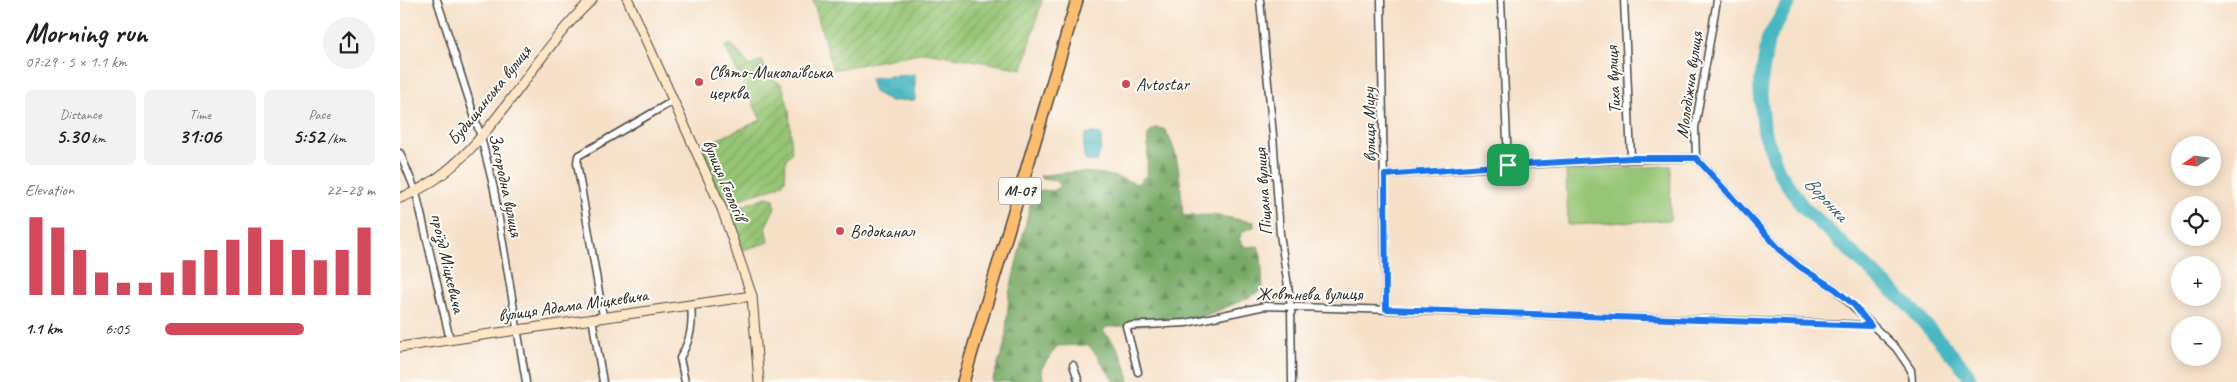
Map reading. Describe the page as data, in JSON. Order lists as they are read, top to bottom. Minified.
{"streets":{"highway":["М-07"],"street":["Тиха вулиця","Молодіжна вулиця","Будищанська вулиця","вулиця Миру","вулиця Геологів","Загородна вулиця","Піщана вулиця","проїзд Міцкевича","Жовтнева вулиця","вулиця Адама Міцкевича"]},"crossings":[["Молодіжна вулиця","Жовтнева вулиця"],["Будищанська вулиця","Загородна вулиця"],["Будищанська вулиця","проїзд Міцкевича"],["вулиця Миру","Жовтнева вулиця"],["вулиця Геологів","вулиця Адама Міцкевича"],["Загородна вулиця","вулиця Адама Міцкевича"],["Піщана вулиця","Жовтнева вулиця"],["проїзд Міцкевича","вулиця Адама Міцкевича"]],"water":["Воронка"],"places":["Свято-Миколаївська церква","Avtostar","Водоканал"],"north":"left","page":{"heading":["Morning run","07:29 · 5 × 1.1 km"],"stats":[["Distance","5.30 km"],["Time","31:06"],["Pace","5:52 /km"]],"map_buttons":["+","−"],"chart":["Elevation","22–28 m"],"list":[{"name":"1.1 km","note":"6:05"}]}}
